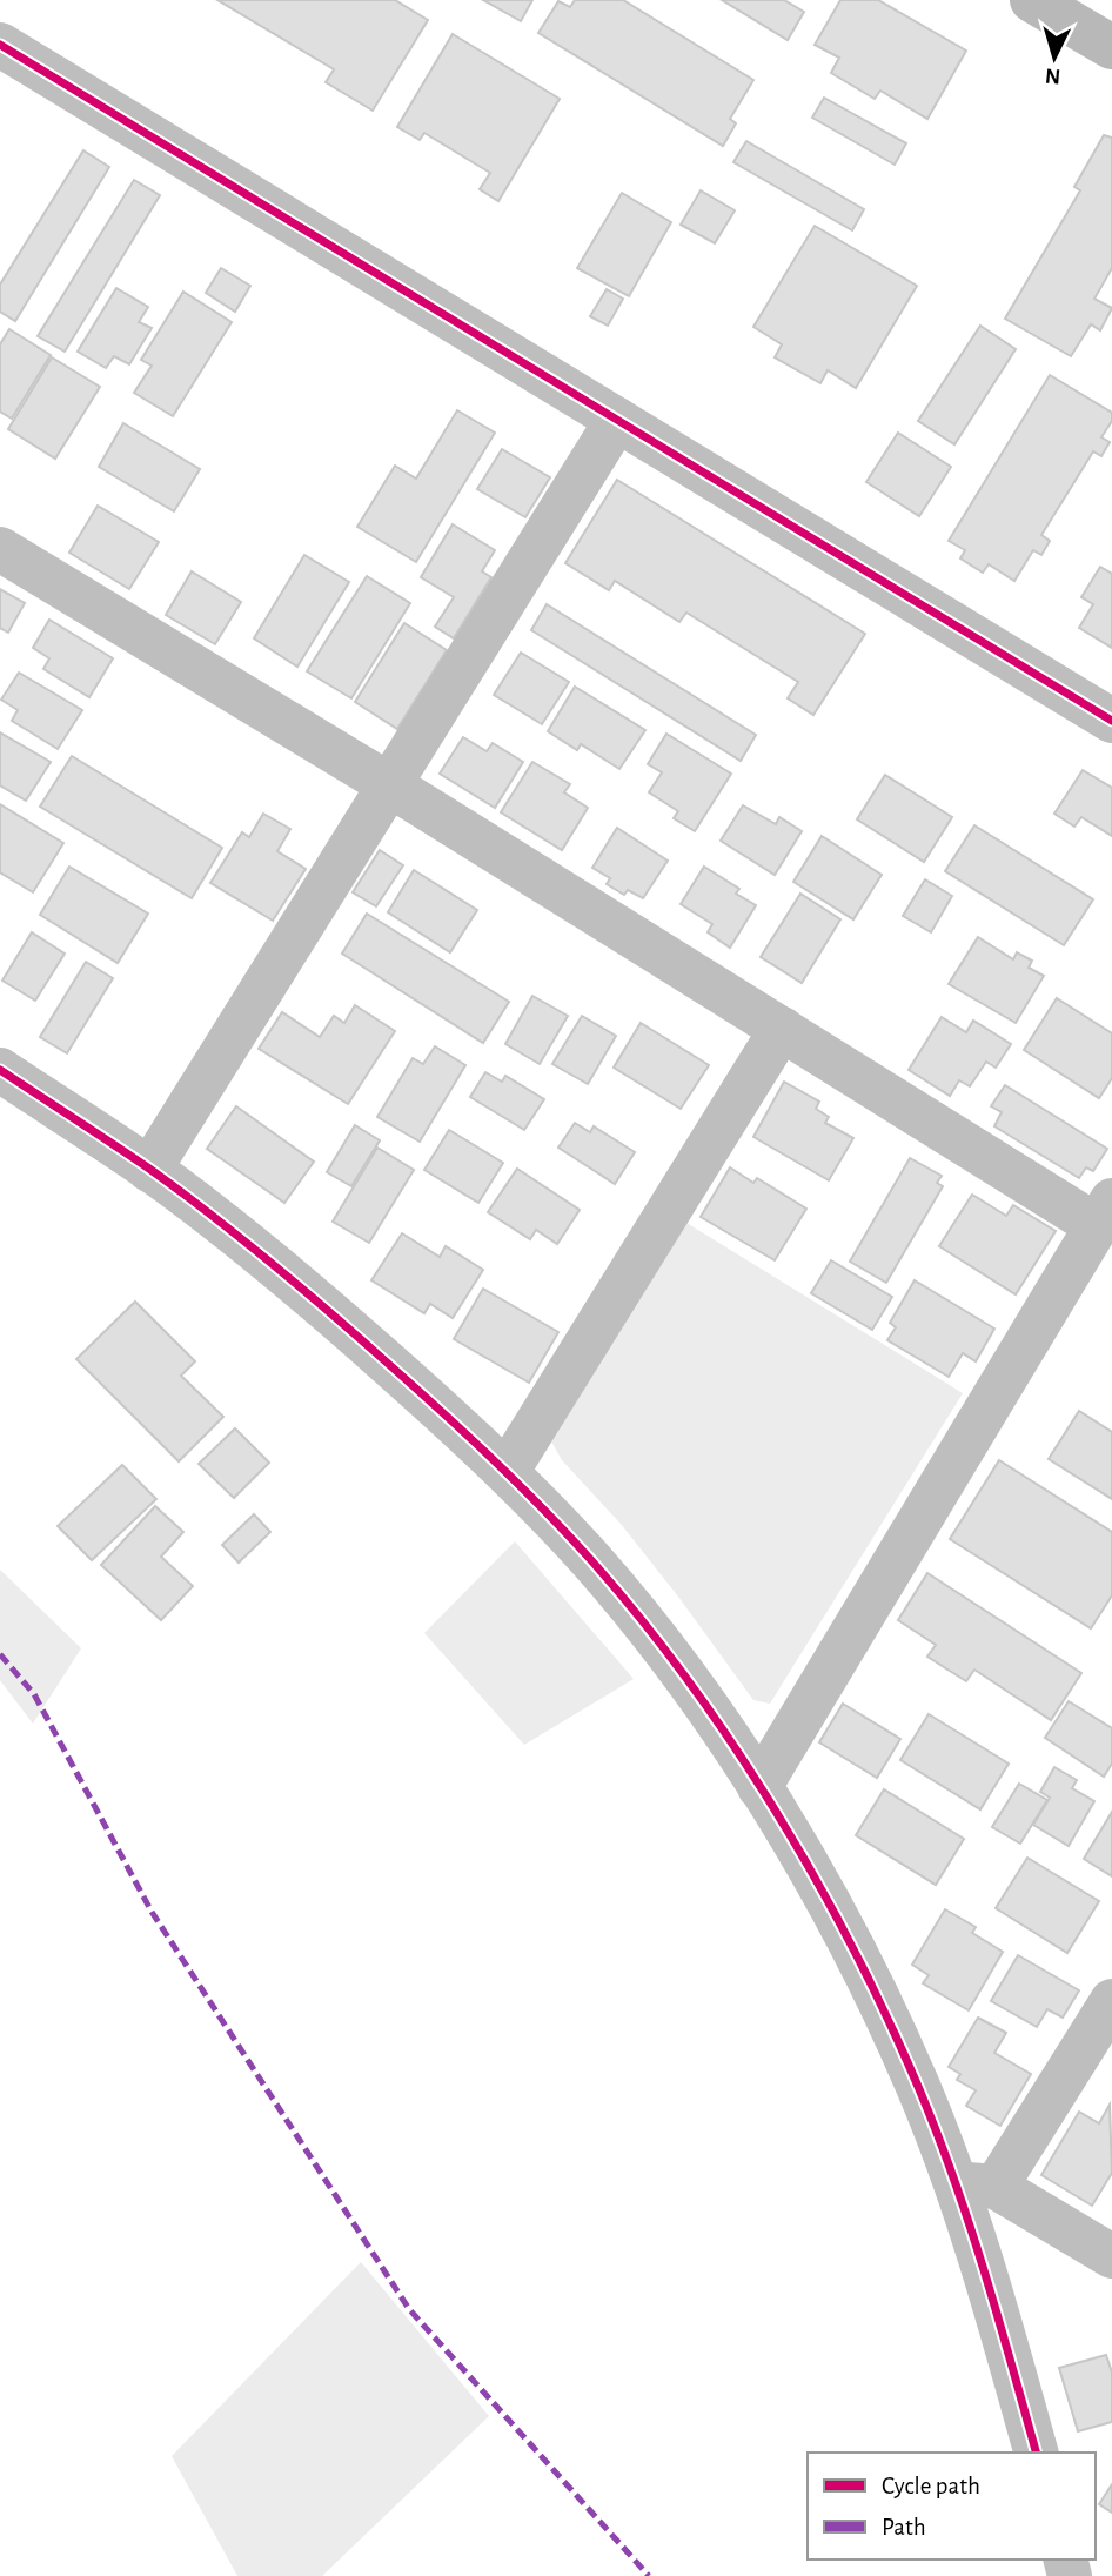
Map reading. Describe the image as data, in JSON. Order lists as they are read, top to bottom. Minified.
{"legend":["Cycle path","Path"],"north":"bottom"}
